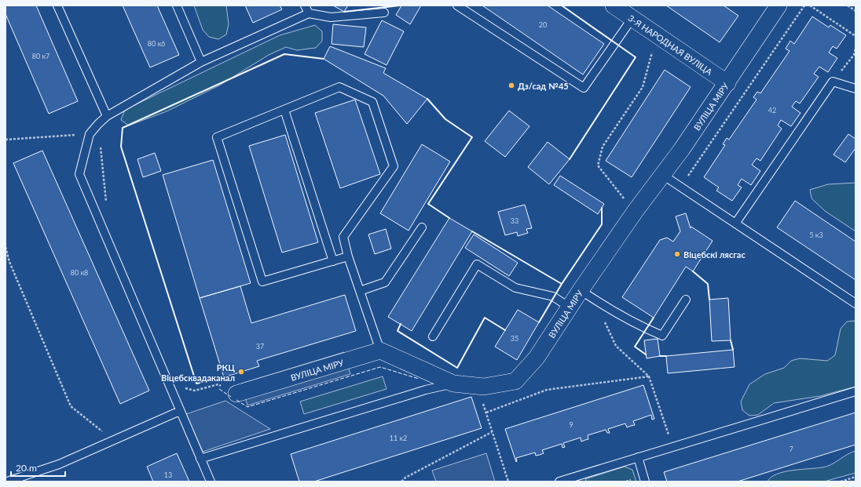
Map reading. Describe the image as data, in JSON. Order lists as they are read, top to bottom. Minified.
{"streets":{"street":["3-Я НАРОДНАЯ ВУЛІЦА","ВУЛІЦА МІРУ"]},"crossings":[["3-Я НАРОДНАЯ ВУЛІЦА","ВУЛІЦА МІРУ"]],"places":["Дз/сад №45","Віцебскі лясгас","РКЦ Віцебсквадаканал"],"house_numbers":["20","80 к6","80 к7","42","33","5 к3","80 к8","35","37","9","11 к2","7","13"],"scale_bar":"20 m"}
